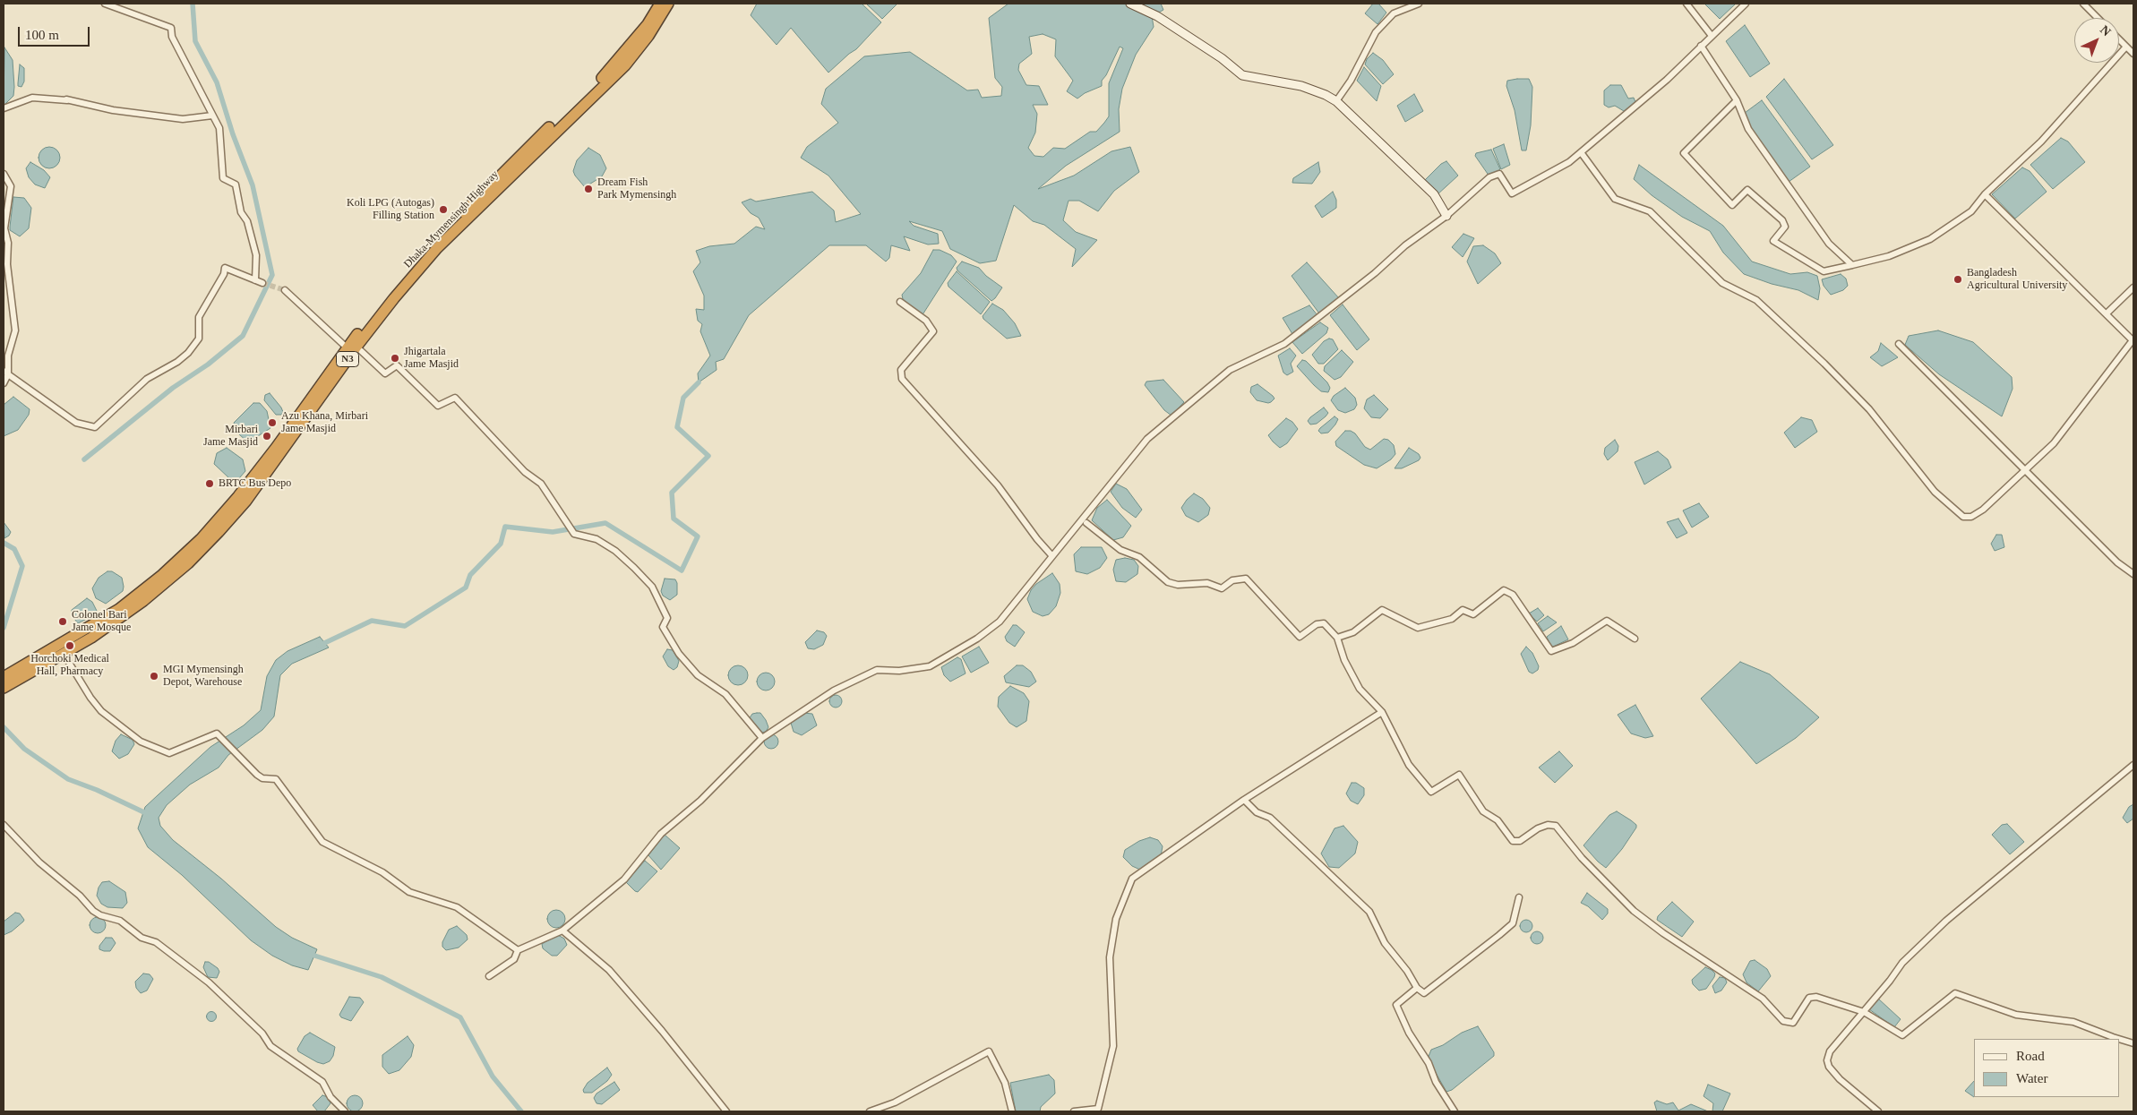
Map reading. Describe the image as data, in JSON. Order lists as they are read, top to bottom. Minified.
{"streets":{"highway":["Dhaka-Mymensingh Highway","N3"]},"places":["Dream Fish Park Mymensingh","Koli LPG (Autogas) Filling Station","Bangladesh Agricultural University","Jhigartala Jame Masjid","Azu Khana, Mirbari Jame Masjid","Mirbari Jame Masjid","BRTC Bus Depo","Colonel Bari Jame Mosque","Horchoki Medical Hall, Pharmacy","MGI Mymensingh Depot, Warehouse"],"legend":["Road","Water"],"scale_bar":"100 m","north":"top right"}
